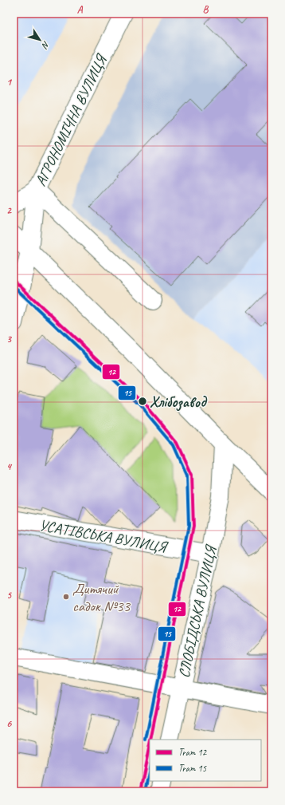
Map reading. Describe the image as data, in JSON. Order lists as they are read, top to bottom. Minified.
{"streets":{"street":["АГРОНОМІЧНА ВУЛИЦЯ","УСАТІВСЬКА ВУЛИЦЯ","СЛОБІДСЬКА ВУЛИЦЯ"]},"crossings":[["УСАТІВСЬКА ВУЛИЦЯ","СЛОБІДСЬКА ВУЛИЦЯ"]],"places":["Хлібозавод","Дитячий садок №33"],"lines":["tram line 12","tram line 15"],"legend":["Tram 12","Tram 15"],"north":"bottom right","grid":{"columns":["A","B"],"rows":["1","2","3","4","5","6"]}}
